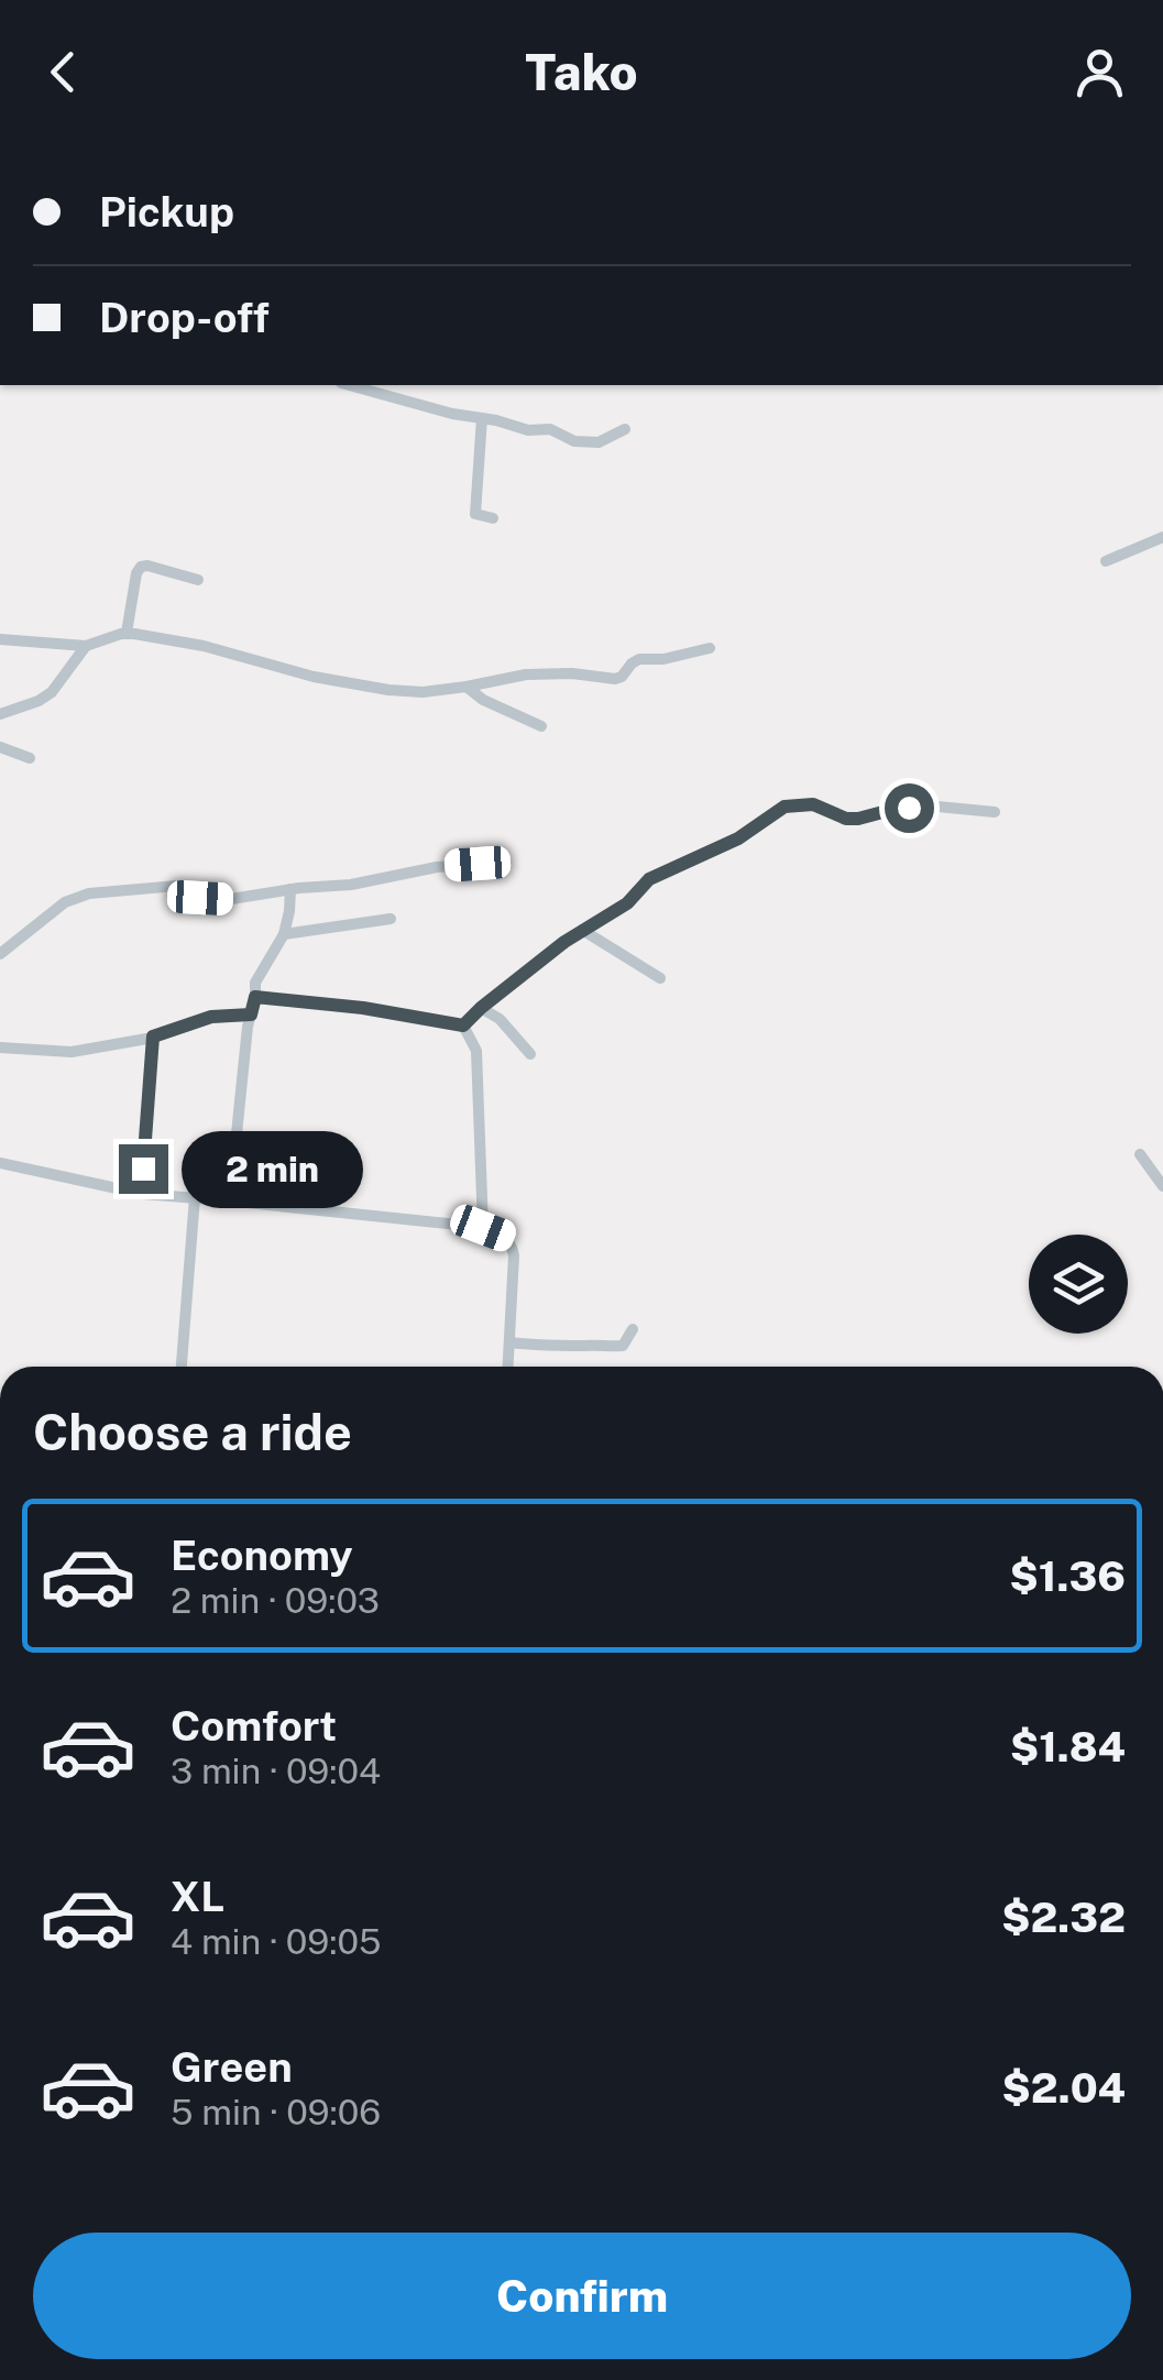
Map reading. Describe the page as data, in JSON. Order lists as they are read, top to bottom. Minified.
{"page":{"header":"Tako","banner":["Pickup","Drop-off"],"bubble":"2 min","heading":"Choose a ride","list":[{"name":"Economy","note":"2 min · 09:03","value":"$1.36"},{"name":"Comfort","note":"3 min · 09:04","value":"$1.84"},{"name":"XL","note":"4 min · 09:05","value":"$2.32"},{"name":"Green","note":"5 min · 09:06","value":"$2.04"}],"buttons":"Confirm"}}
